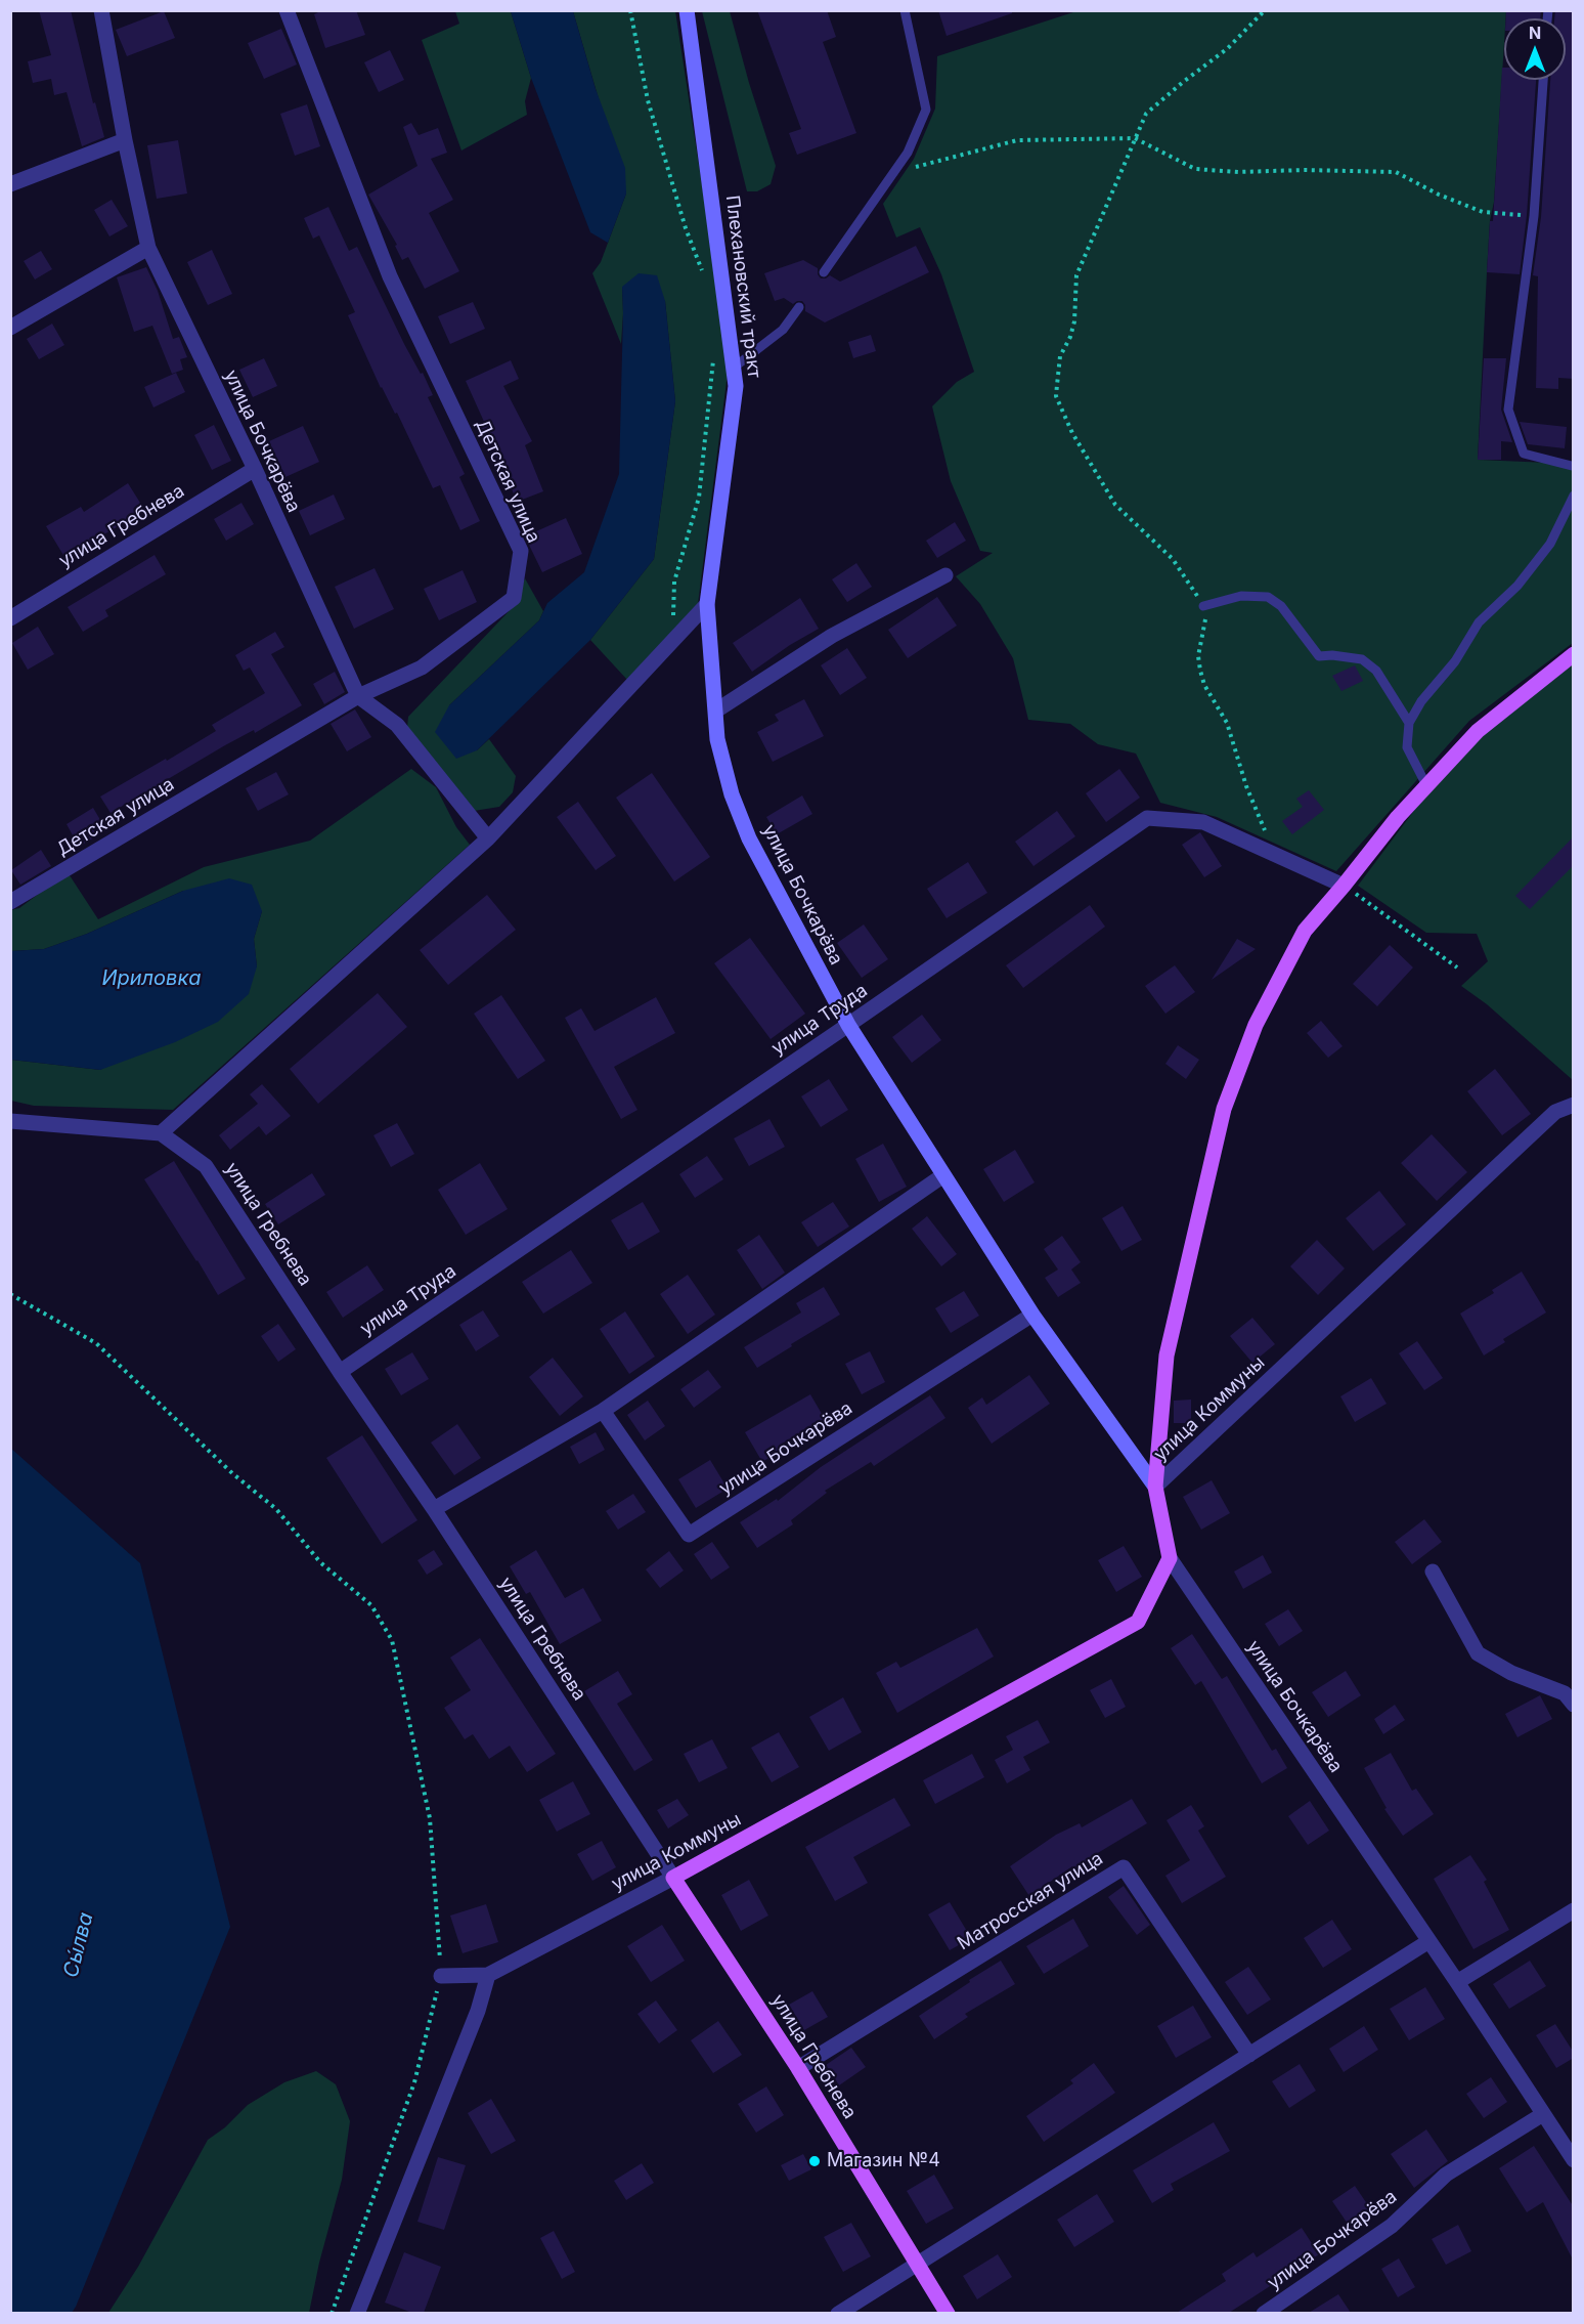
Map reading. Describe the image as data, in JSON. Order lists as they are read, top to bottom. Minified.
{"streets":{"main road":["улица Бочкарёва","улица Гребнева","улица Коммуны"],"street":["Плехановский тракт","Детская улица","улица Труда","Матросская улица"]},"crossings":[["Плехановский тракт","улица Бочкарёва"],["улица Бочкарёва","Детская улица"],["улица Бочкарёва","улица Гребнева"],["улица Бочкарёва","улица Труда"],["улица Бочкарёва","улица Коммуны"],["улица Гребнева","улица Труда"],["улица Гребнева","улица Коммуны"],["улица Гребнева","Матросская улица"],["улица Труда","улица Коммуны"]],"water":["Ириловка","Сы́лва"],"places":["Магазин №4"],"north":"top"}
